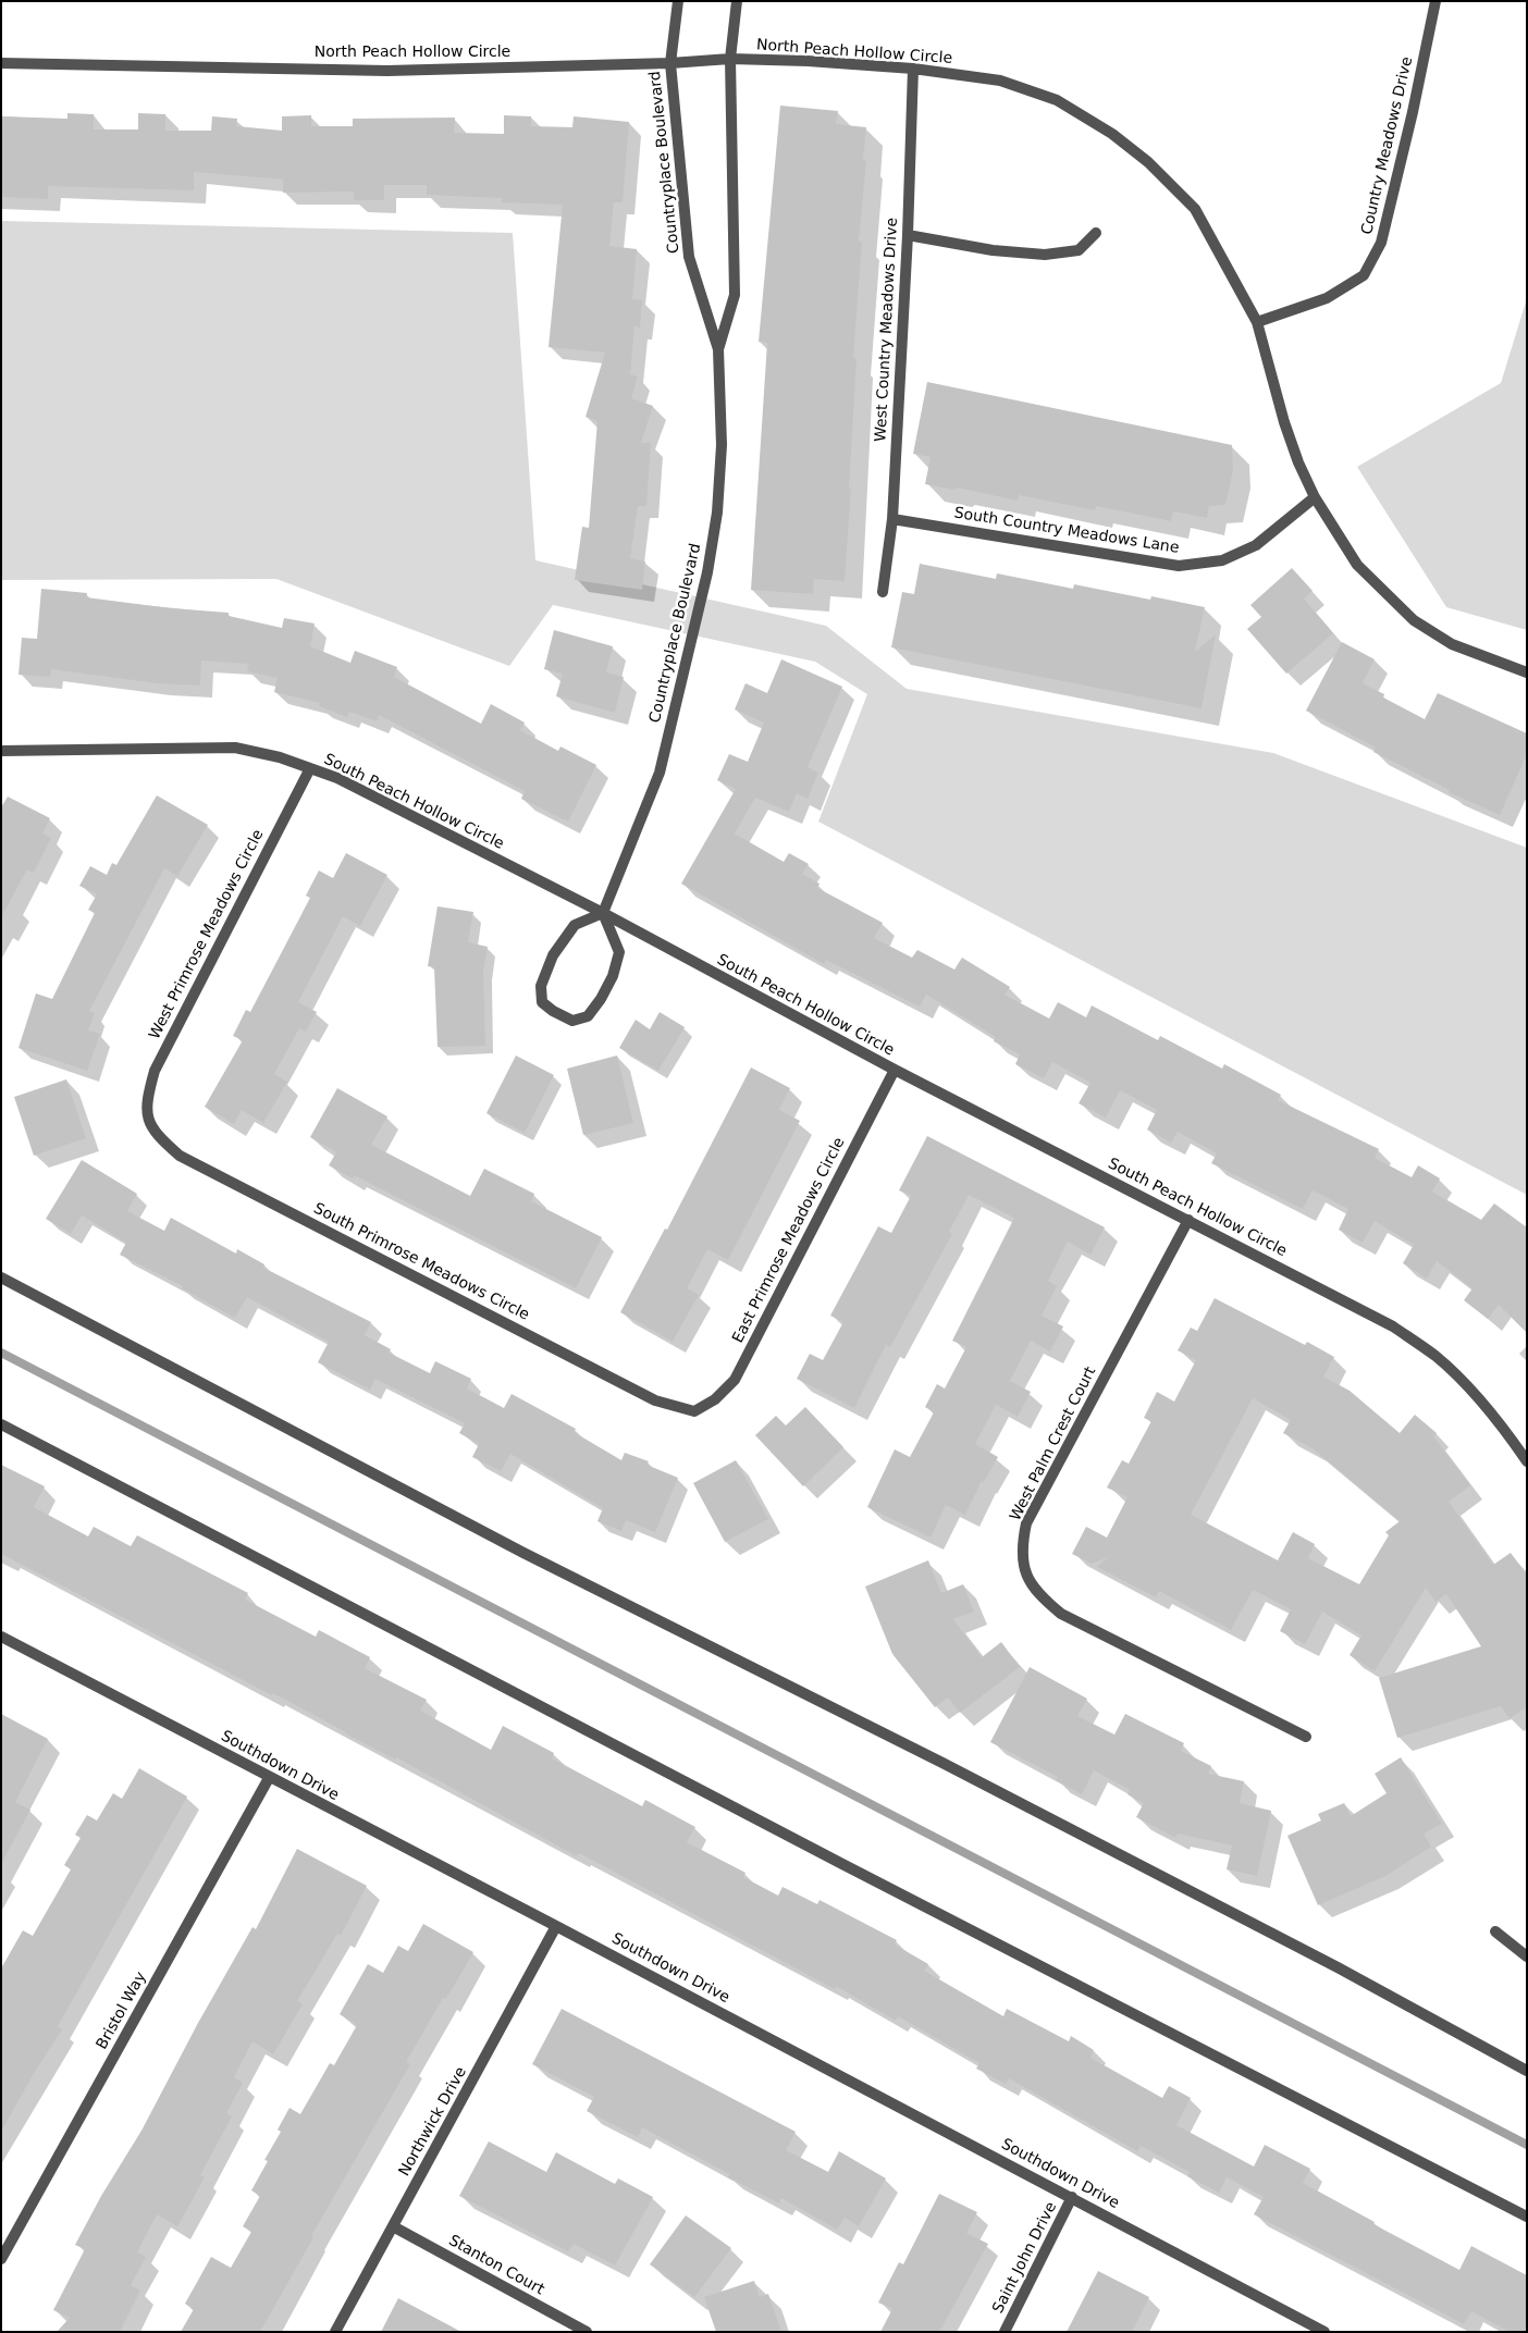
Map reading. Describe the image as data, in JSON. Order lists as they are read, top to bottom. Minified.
{"streets":{"street":["North Peach Hollow Circle","Country Meadows Drive","Countryplace Boulevard","West Country Meadows Drive","South Country Meadows Lane","South Peach Hollow Circle","West Primrose Meadows Circle","East Primrose Meadows Circle","South Primrose Meadows Circle","West Palm Crest Court","Southdown Drive","Bristol Way","Northwick Drive","Saint John Drive","Stanton Court"]},"crossings":[["North Peach Hollow Circle","Country Meadows Drive"],["North Peach Hollow Circle","Countryplace Boulevard"],["North Peach Hollow Circle","West Country Meadows Drive"],["North Peach Hollow Circle","South Country Meadows Lane"],["Countryplace Boulevard","South Peach Hollow Circle"],["West Country Meadows Drive","South Country Meadows Lane"],["South Peach Hollow Circle","West Primrose Meadows Circle"],["South Peach Hollow Circle","East Primrose Meadows Circle"],["South Peach Hollow Circle","West Palm Crest Court"],["West Primrose Meadows Circle","South Primrose Meadows Circle"],["East Primrose Meadows Circle","South Primrose Meadows Circle"],["Southdown Drive","Bristol Way"],["Southdown Drive","Northwick Drive"],["Southdown Drive","Saint John Drive"],["Northwick Drive","Stanton Court"]]}
